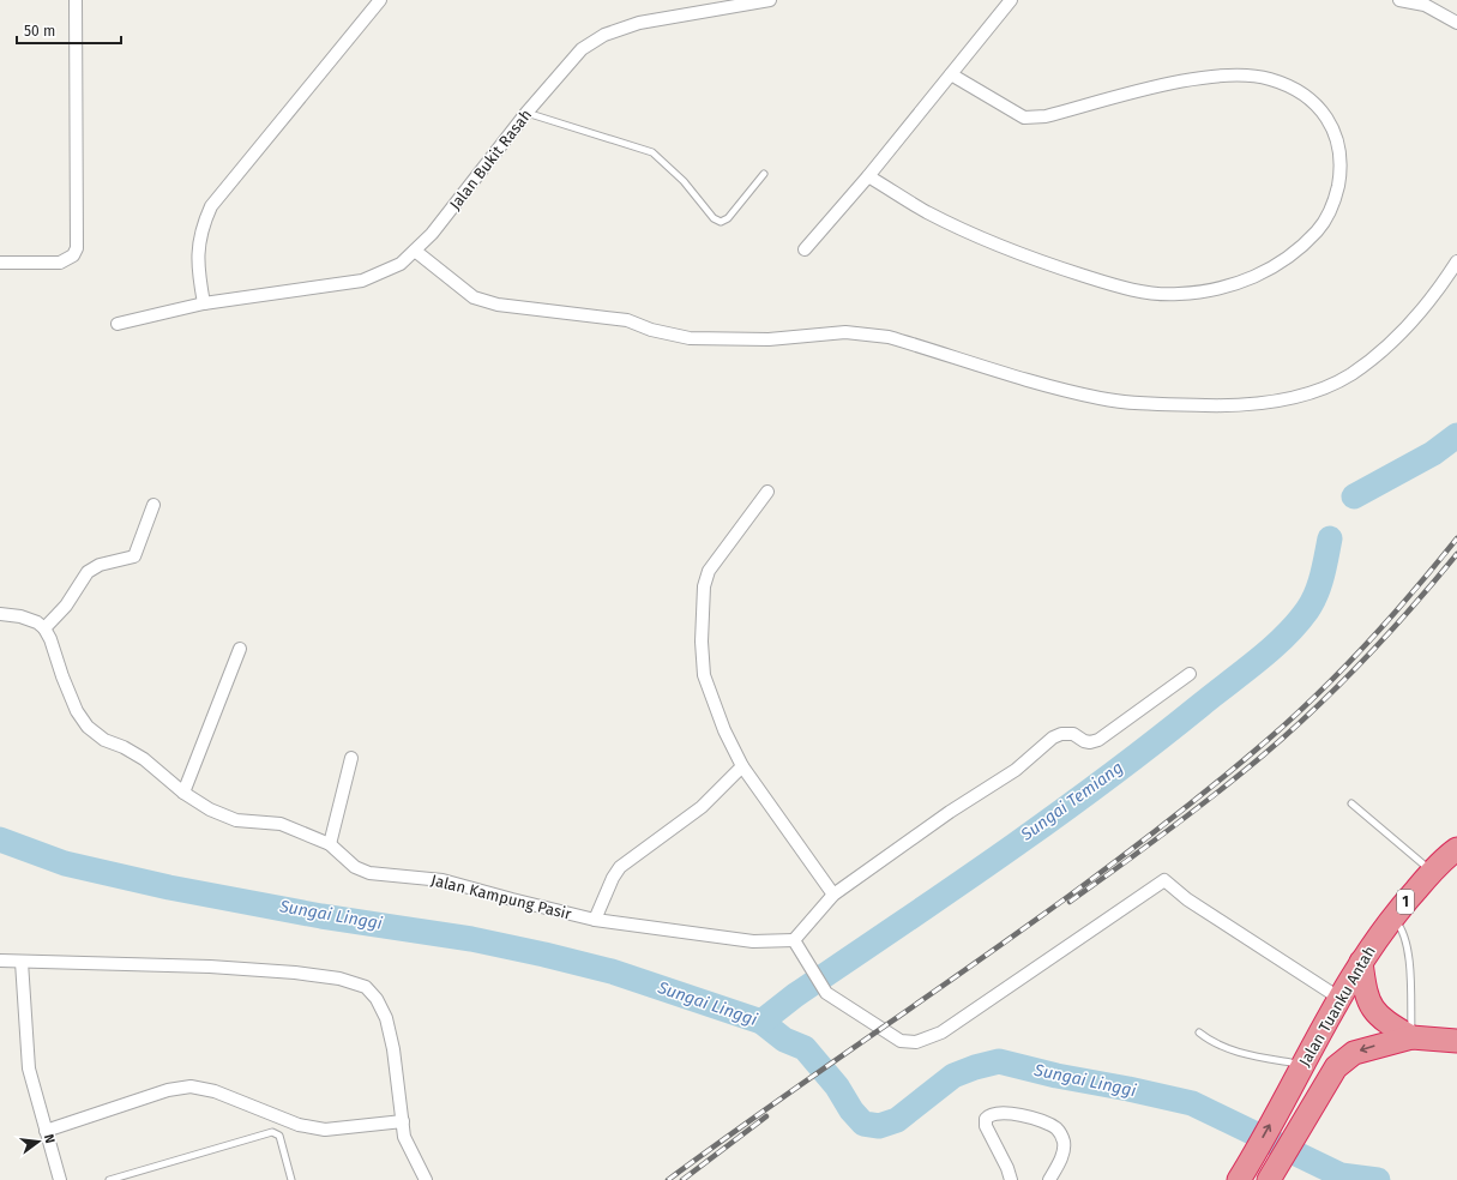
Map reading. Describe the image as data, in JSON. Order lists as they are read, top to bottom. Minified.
{"streets":{"highway":["1","Jalan Tuanku Antah"],"street":["Jalan Bukit Rasah","Jalan Kampung Pasir"]},"water":["Sungai Temiang","Sungai Linggi"],"scale_bar":"50 m","north":"right"}
